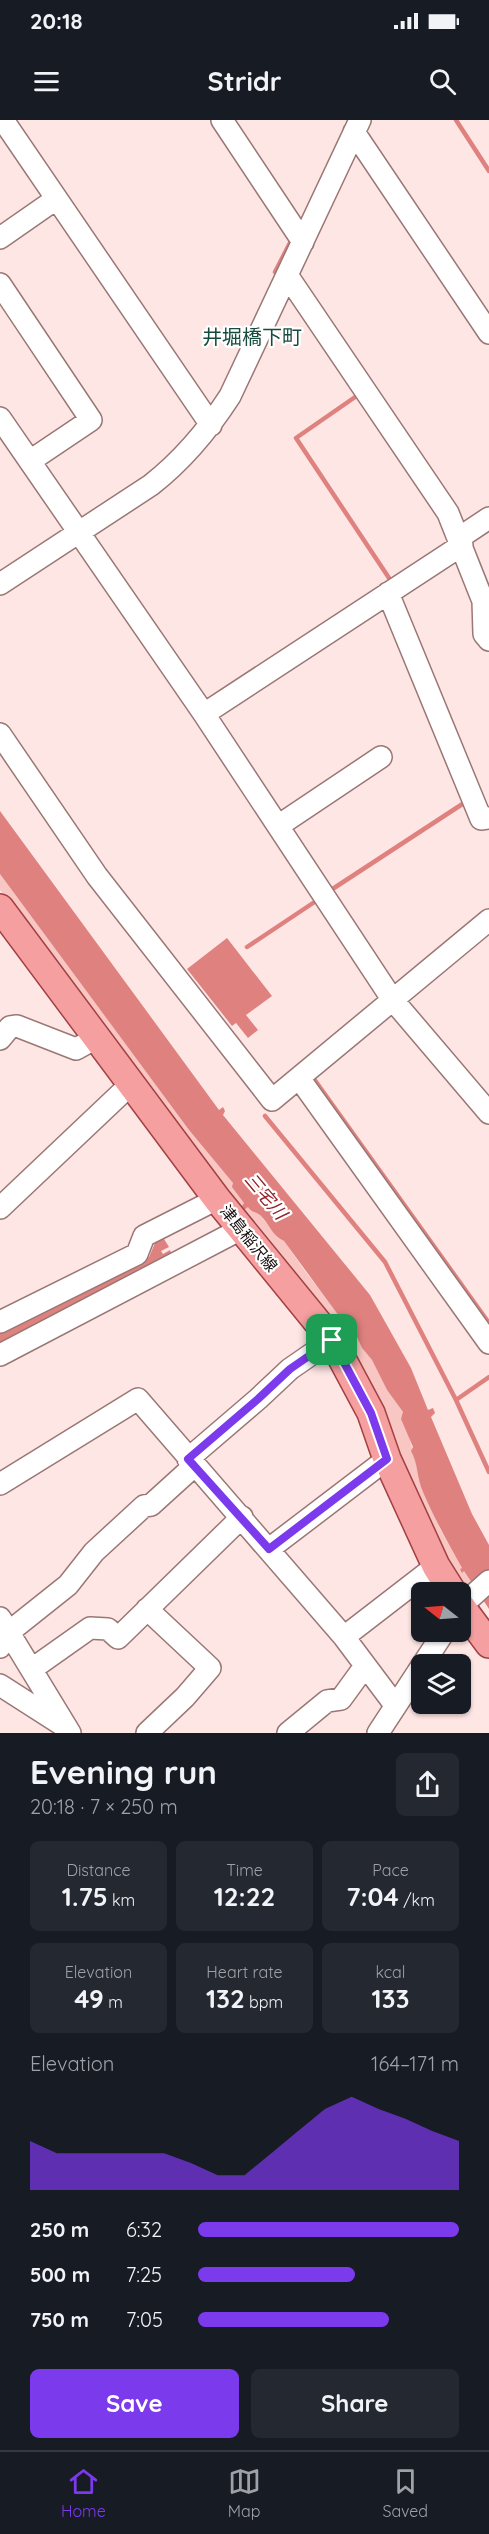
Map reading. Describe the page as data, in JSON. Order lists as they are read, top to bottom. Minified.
{"streets":{"main road":["津島稲沢線"]},"districts":["井堀橋下町"],"water":["三宅川"],"north":"left","page":{"status":"20:18","header":"Stridr","heading":["Evening run","20:18 · 7 × 250 m"],"stats":[["Distance","1.75 km"],["Time","12:22"],["Pace","7:04 /km"],["Elevation","49 m"],["Heart rate","132 bpm"],["kcal","133"]],"chart":["Elevation","164–171 m"],"list":[{"name":"250 m","note":"6:32"},{"name":"500 m","note":"7:25"},{"name":"750 m","note":"7:05"}],"buttons":["Save","Share"],"tabs":["Home","Map","Saved"]}}
